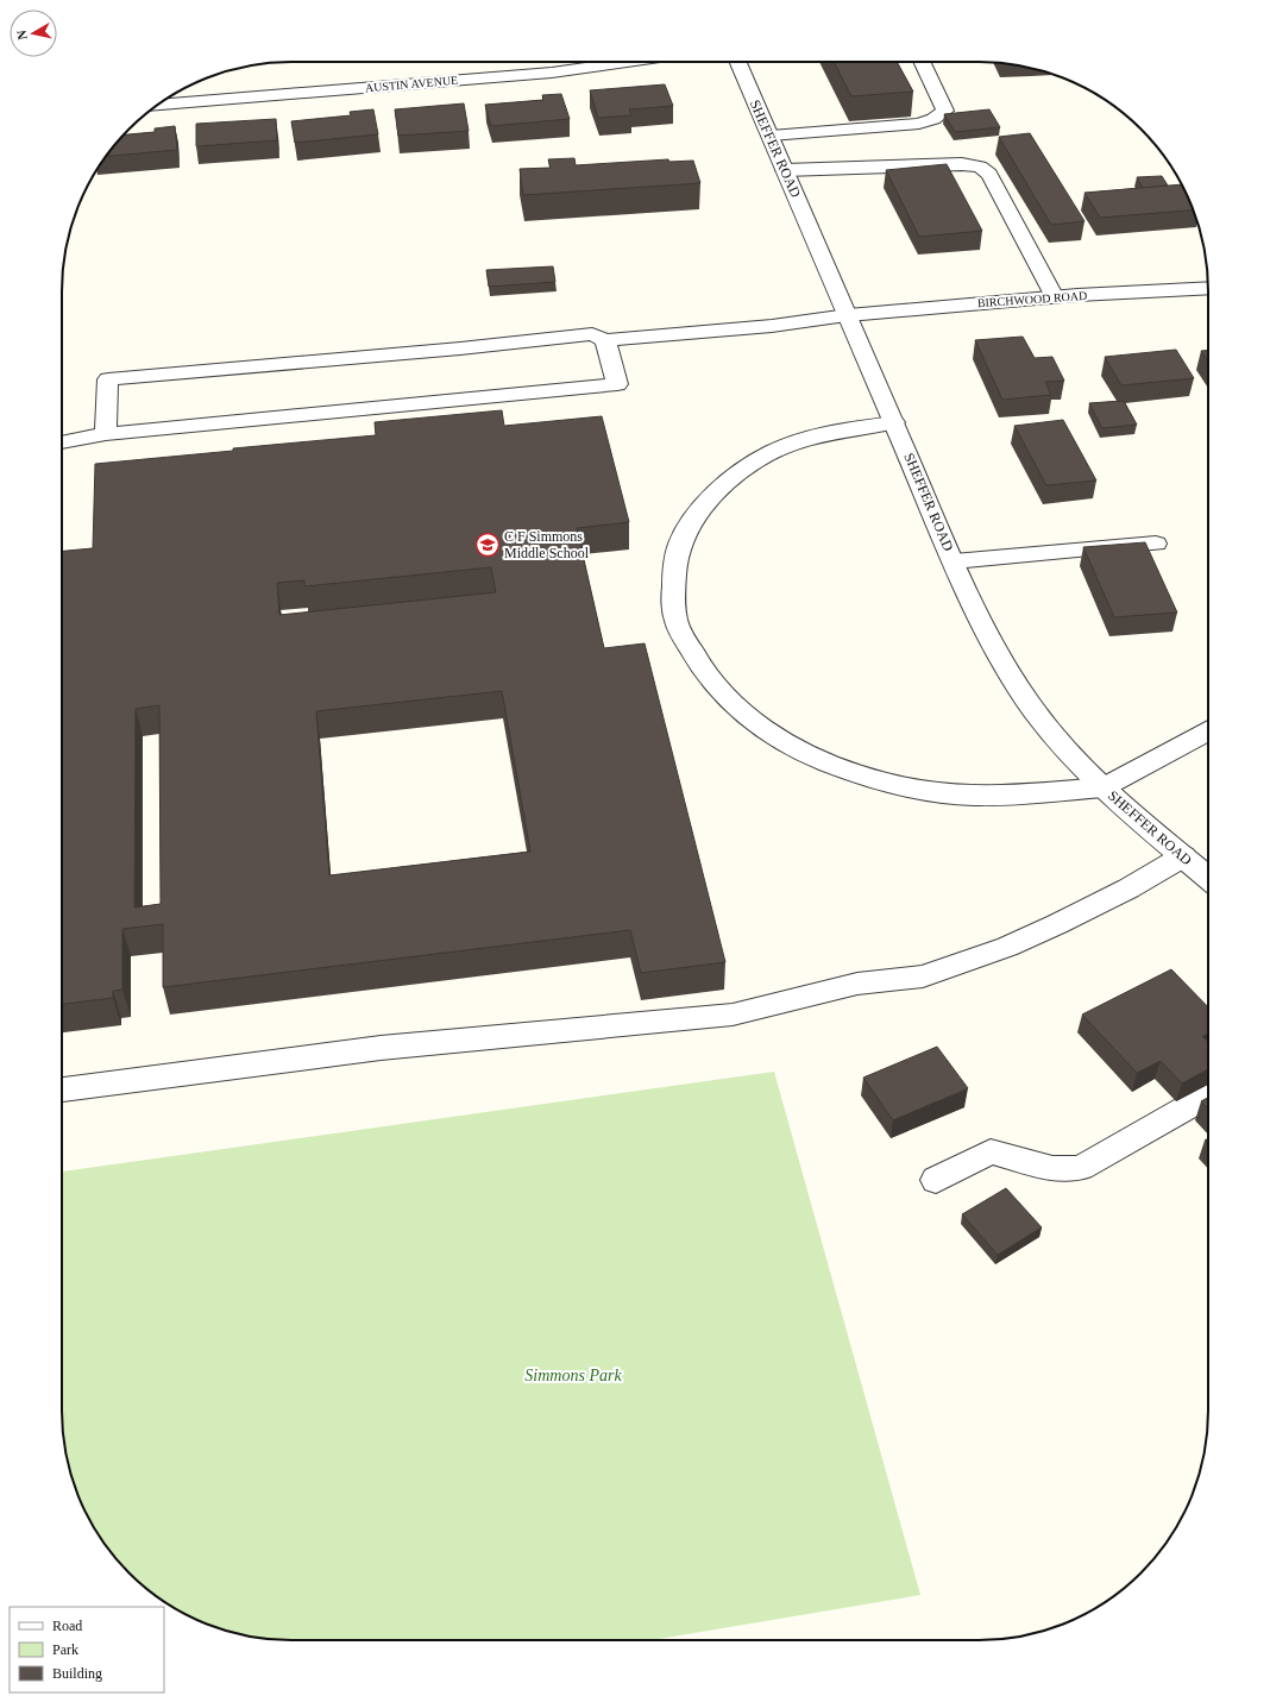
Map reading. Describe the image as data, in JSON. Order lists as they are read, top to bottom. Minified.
{"streets":{"street":["AUSTIN AVENUE","SHEFFER ROAD","BIRCHWOOD ROAD"]},"crossings":[["SHEFFER ROAD","BIRCHWOOD ROAD"]],"parks":["Simmons Park"],"places":{"school or university":["C F Simmons Middle School"]},"legend":["Road","Park","Building"],"north":"left"}
